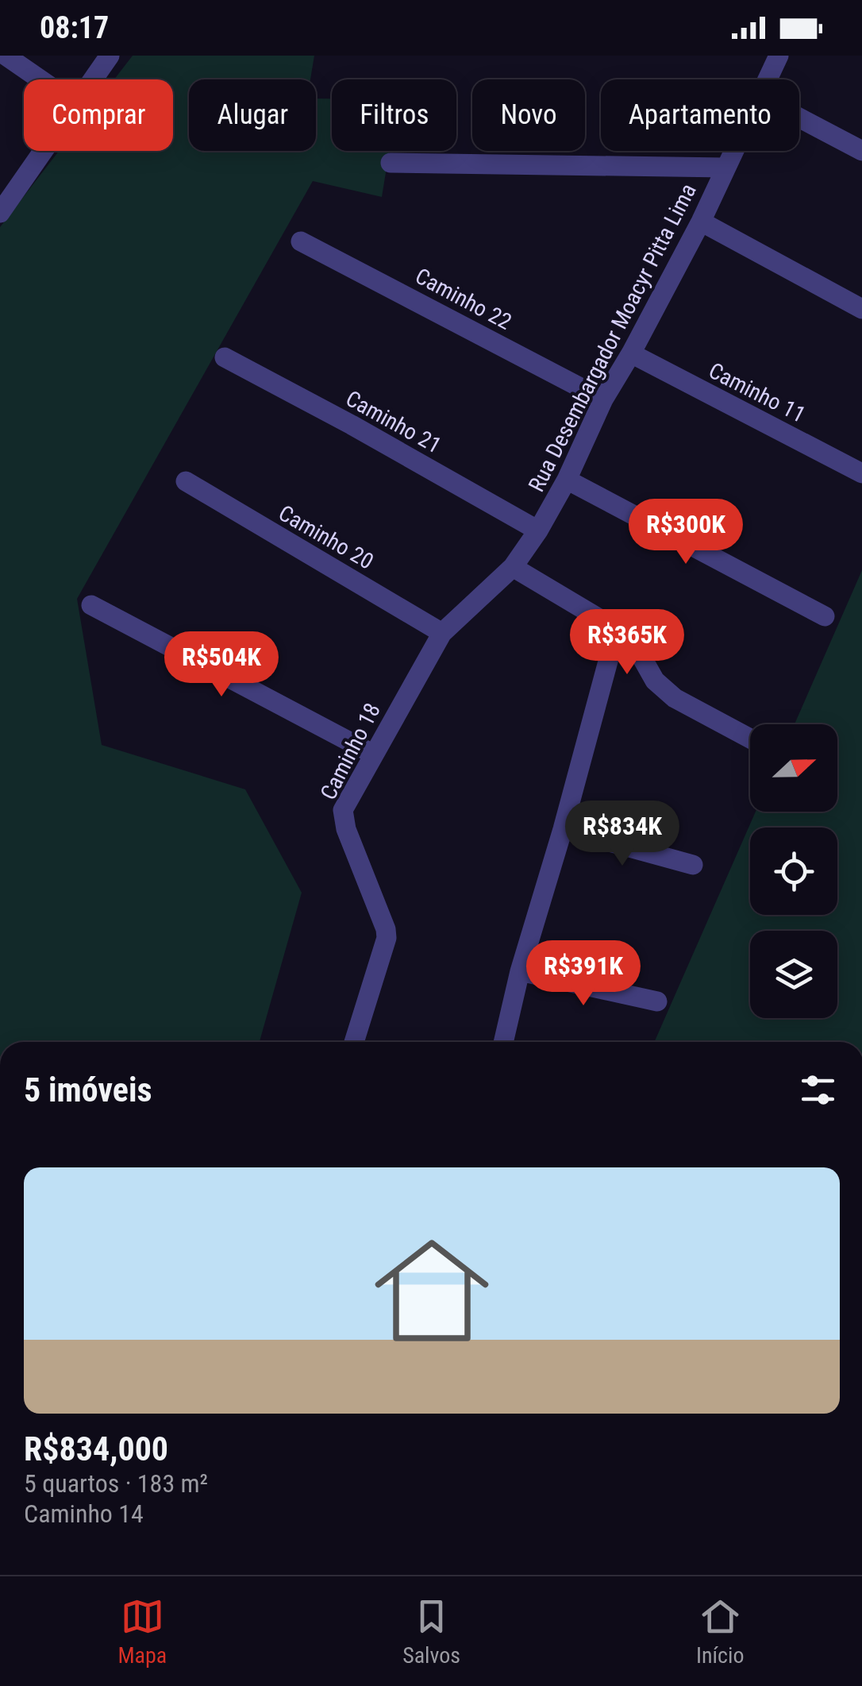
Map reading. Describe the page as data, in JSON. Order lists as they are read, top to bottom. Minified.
{"streets":{"street":["Caminho 22","Rua Desembargador Moacyr Pitta Lima","Caminho 11","Caminho 21","Caminho 20","Caminho 18"]},"crossings":[["Caminho 22","Rua Desembargador Moacyr Pitta Lima"],["Rua Desembargador Moacyr Pitta Lima","Caminho 11"],["Rua Desembargador Moacyr Pitta Lima","Caminho 21"],["Rua Desembargador Moacyr Pitta Lima","Caminho 18"],["Caminho 20","Caminho 18"]],"north":"right","page":{"status":"08:17","chip":["Comprar","Alugar","Filtros","Novo","Apartamento"],"price":["R$300K","R$365K","R$504K","R$834K","R$391K"],"heading":"5 imóveis","list":[{"name":"R$834,000","note":"5 quartos · 183 m² · Caminho 14"}],"tabs":["Mapa","Salvos","Início"]}}
